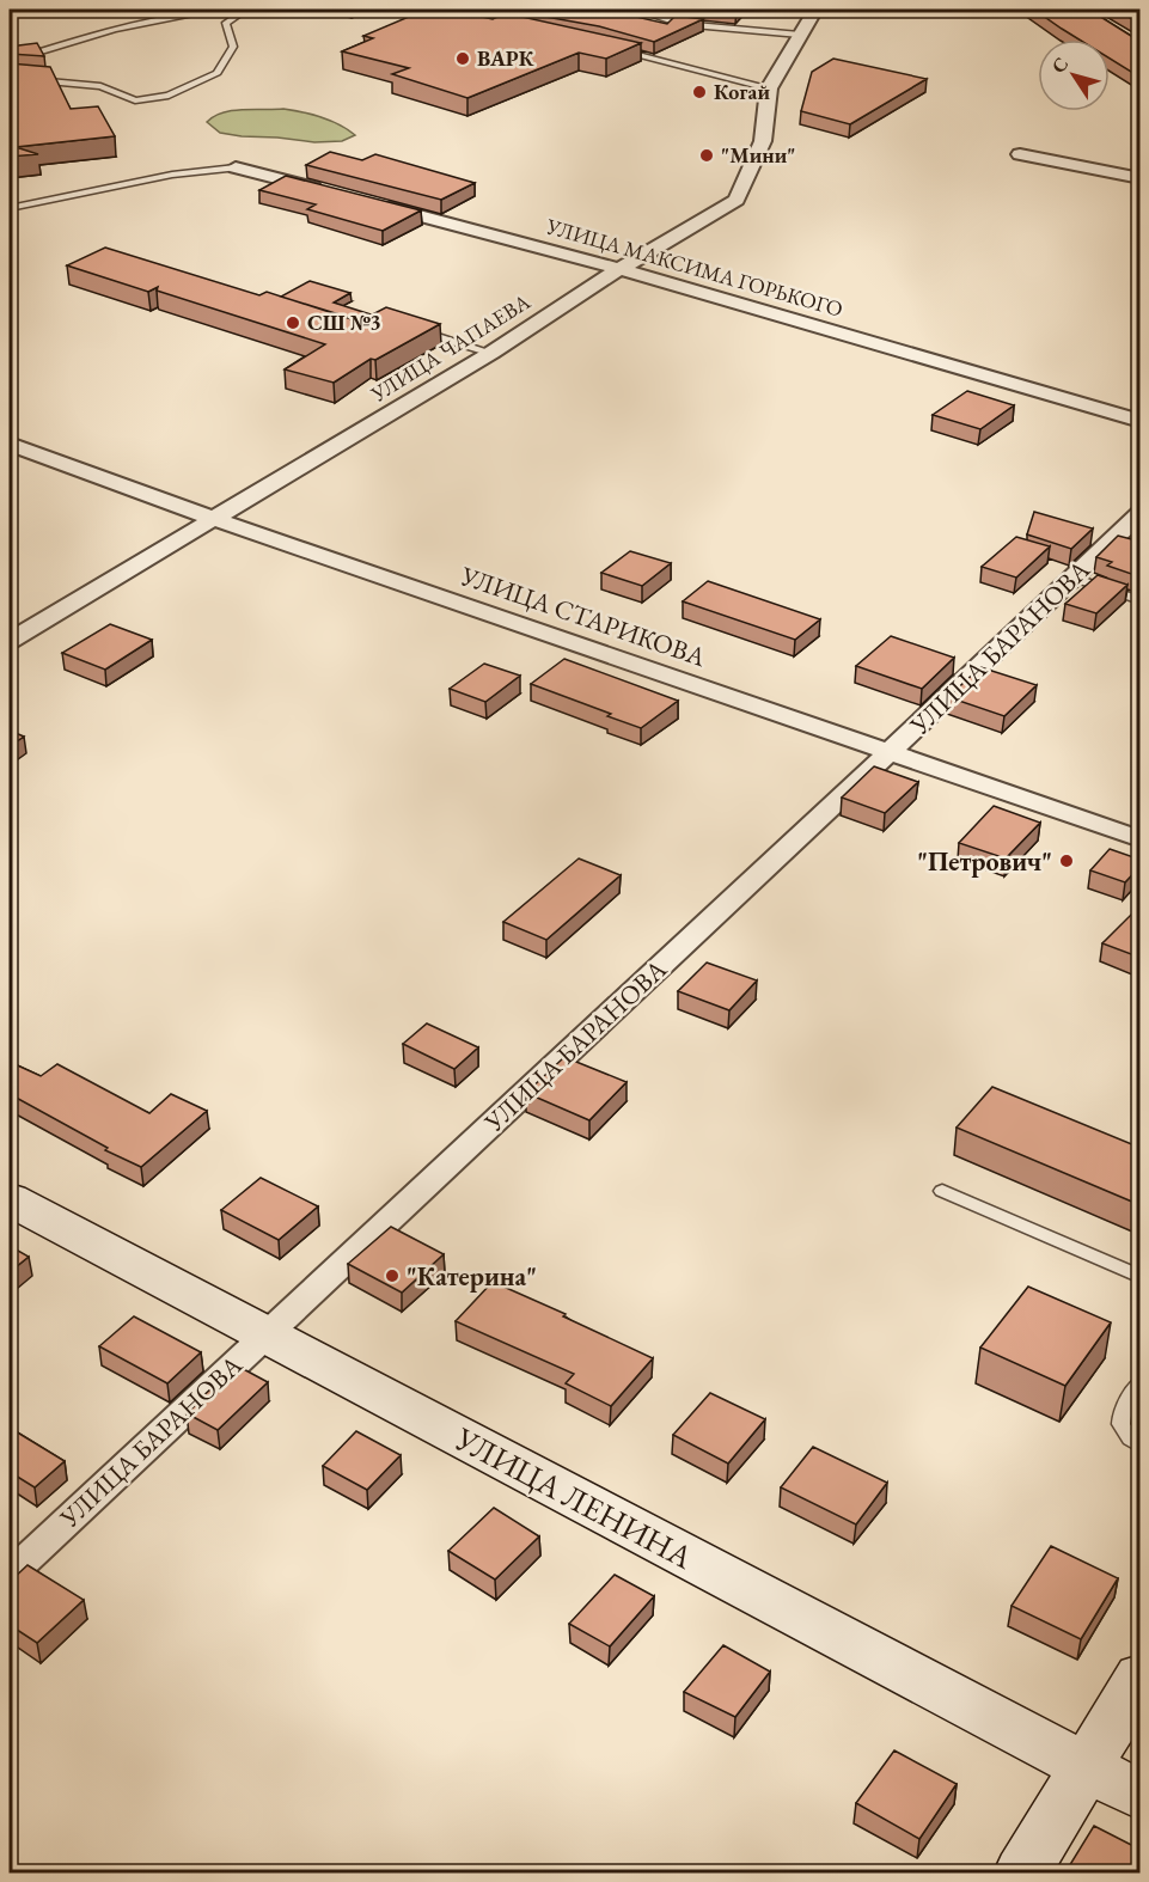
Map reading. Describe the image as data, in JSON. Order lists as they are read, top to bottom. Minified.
{"streets":{"street":["УЛИЦА МАКСИМА ГОРЬКОГО","УЛИЦА ЧАПАЕВА","УЛИЦА СТАРИКОВА","УЛИЦА БАРАНОВА","УЛИЦА ЛЕНИНА"]},"crossings":[["УЛИЦА МАКСИМА ГОРЬКОГО","УЛИЦА ЧАПАЕВА"],["УЛИЦА ЧАПАЕВА","УЛИЦА СТАРИКОВА"],["УЛИЦА СТАРИКОВА","УЛИЦА БАРАНОВА"],["УЛИЦА БАРАНОВА","УЛИЦА ЛЕНИНА"]],"places":["ВАРК","Когай","\"Мини\"","СШ №3","\"Петрович\"","\"Катерина\""],"north":"top left"}
